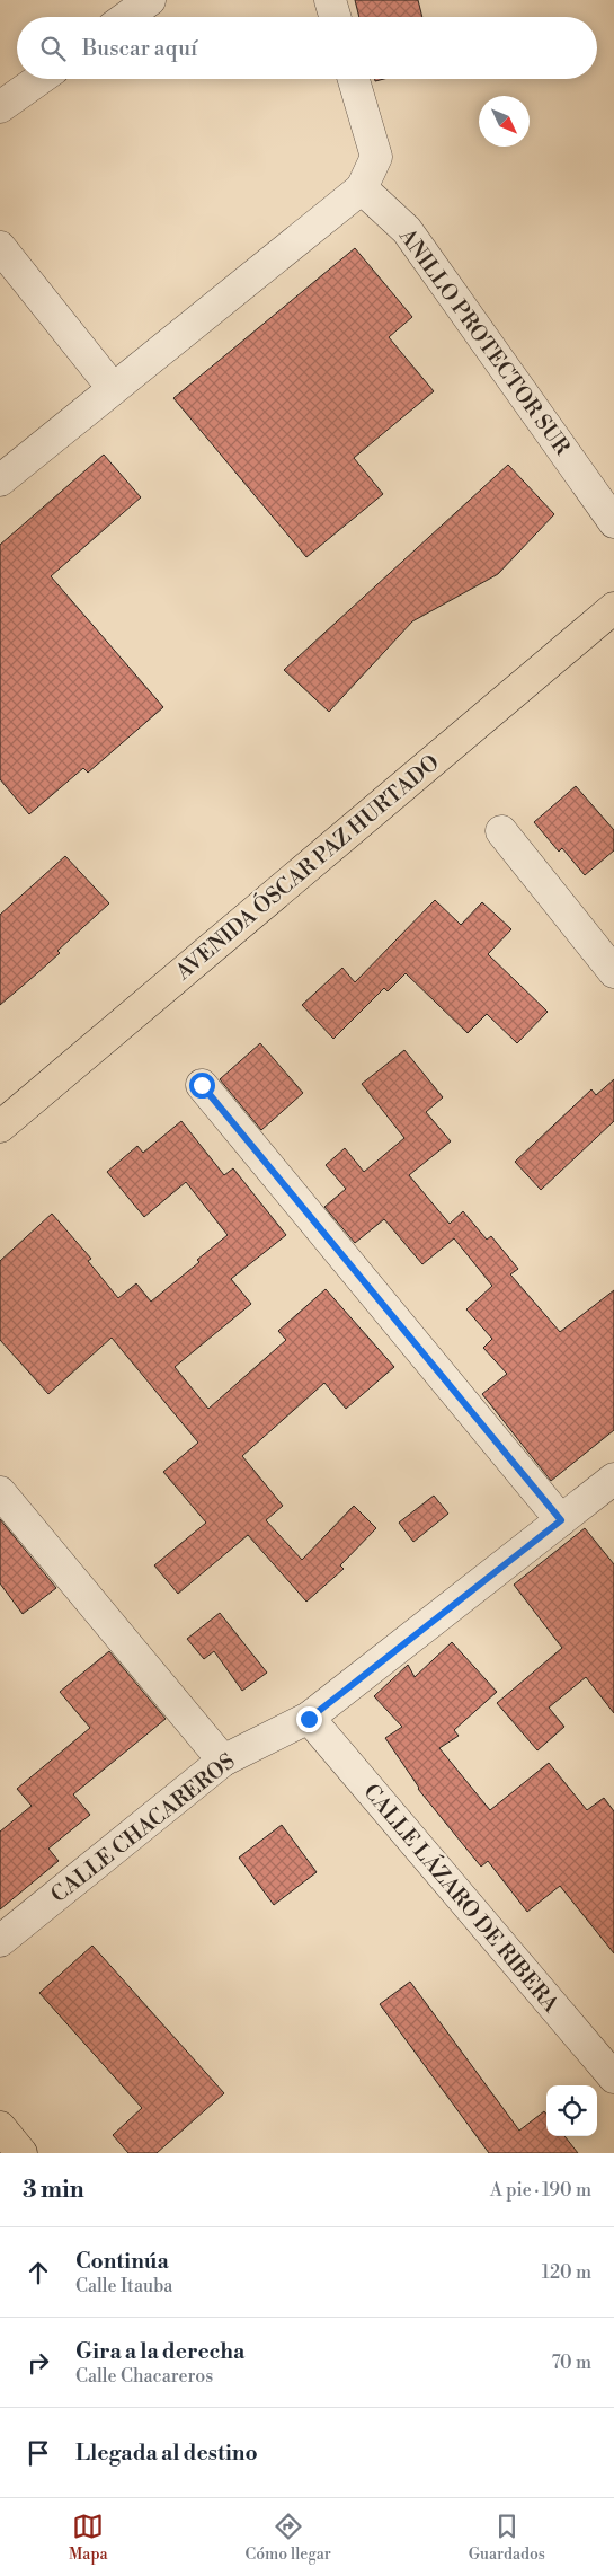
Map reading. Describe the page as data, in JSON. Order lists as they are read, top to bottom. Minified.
{"streets":{"main road":["AVENIDA ÓSCAR PAZ HURTADO"],"street":["ANILLO PROTECTOR SUR","CALLE CHACAREROS","CALLE LÁZARO DE RIBERA"]},"crossings":[["CALLE CHACAREROS","CALLE LÁZARO DE RIBERA"]],"north":"bottom right","page":{"search":"Buscar aquí","heading":["3 min","A pie · 190 m"],"list":[["Continúa","Calle Itauba","120 m"],["Gira a la derecha","Calle Chacareros","70 m"],"Llegada al destino"],"nav":["Mapa","Cómo llegar","Guardados"]}}
